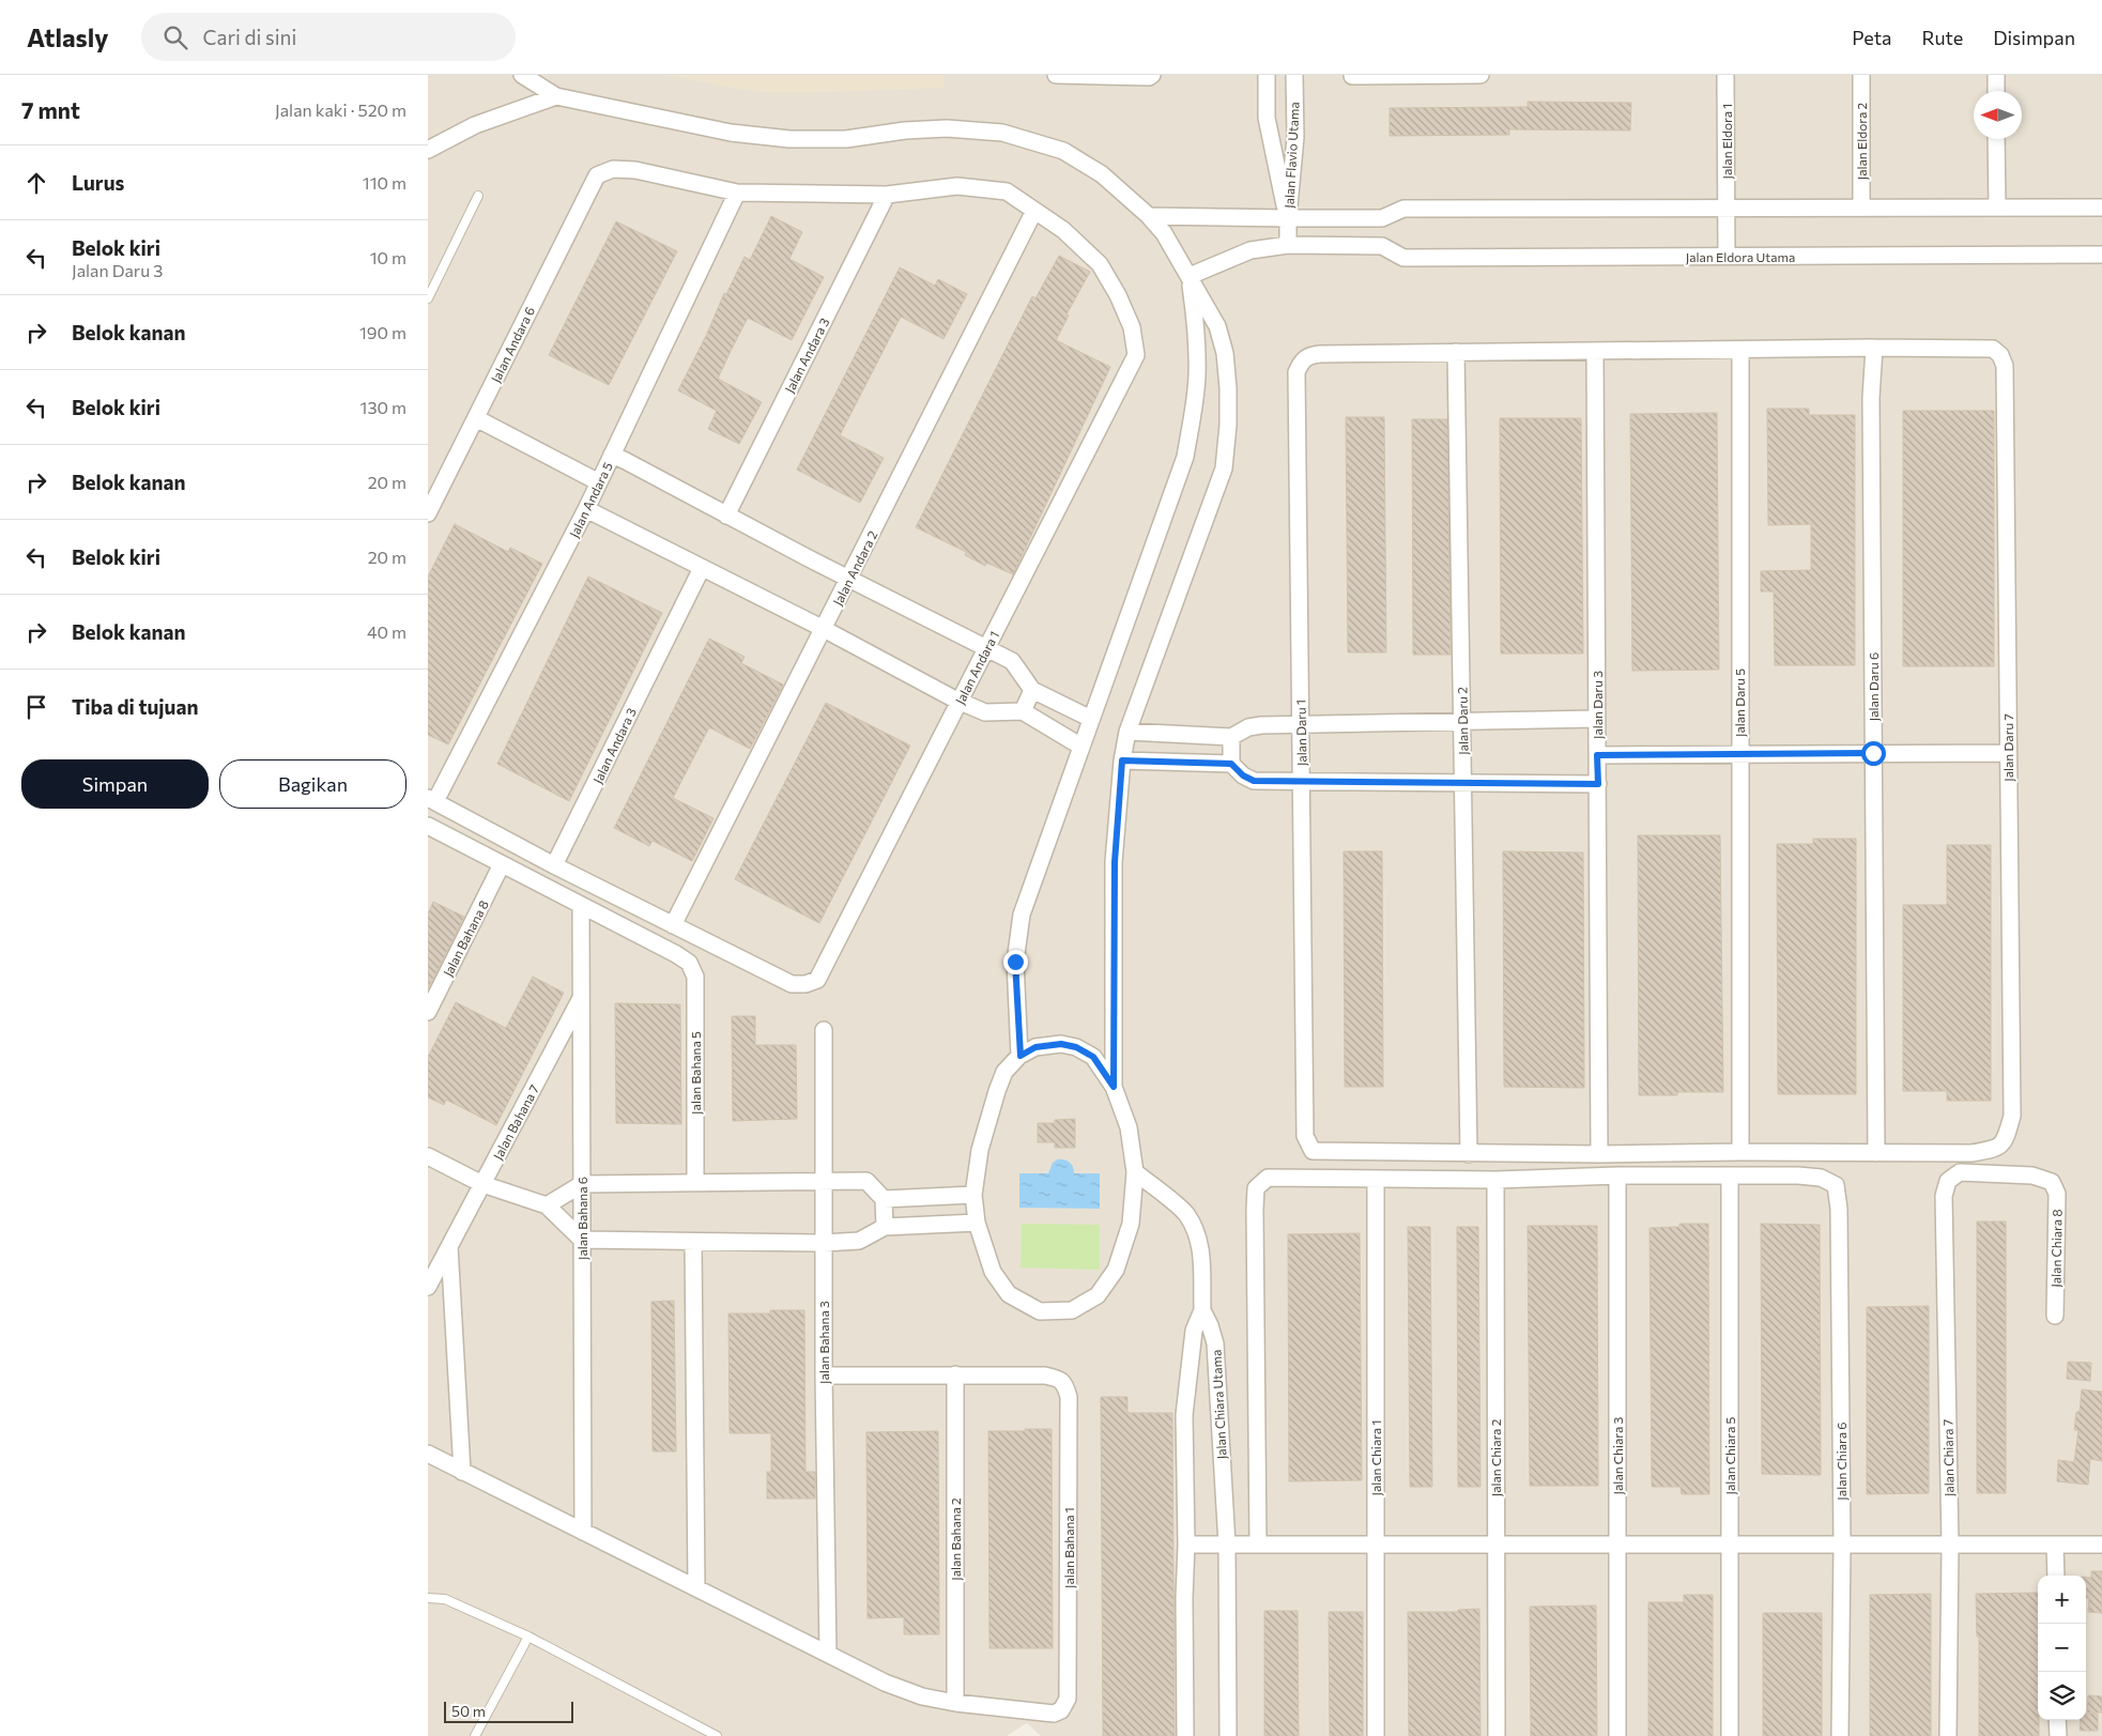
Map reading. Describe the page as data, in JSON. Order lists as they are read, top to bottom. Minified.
{"streets":{"street":["Jalan Eldora 1","Jalan Eldora 2","Jalan Flavio Utama","Jalan Eldora Utama","Jalan Andara 6","Jalan Andara 3","Jalan Andara 5","Jalan Andara 2","Jalan Andara 1","Jalan Daru 6","Jalan Daru 5","Jalan Daru 3","Jalan Daru 2","Jalan Daru 1","Jalan Daru 7","Jalan Bahana 8","Jalan Bahana 5","Jalan Bahana 7","Jalan Bahana 6","Jalan Chiara 8","Jalan Bahana 3","Jalan Chiara Utama","Jalan Chiara 3","Jalan Chiara 5","Jalan Chiara 1","Jalan Chiara 2","Jalan Chiara 7","Jalan Chiara 6","Jalan Bahana 2","Jalan Bahana 1"]},"crossings":[["Jalan Eldora 1","Jalan Eldora Utama"],["Jalan Andara 6","Jalan Andara 5"],["Jalan Andara 2","Jalan Andara 1"],["Jalan Daru 6","Jalan Daru 7"],["Jalan Daru 2","Jalan Daru 1"],["Jalan Bahana 5","Jalan Bahana 6"],["Jalan Bahana 7","Jalan Bahana 6"],["Jalan Chiara 8","Jalan Chiara 7"],["Jalan Chiara 5","Jalan Chiara 6"],["Jalan Bahana 2","Jalan Bahana 1"]],"scale_bar":"50 m","north":"left","page":{"header":"Atlasly","search":"Cari di sini","nav":["Peta","Rute","Disimpan"],"heading":["7 mnt","Jalan kaki · 520 m"],"list":[["Lurus","110 m"],["Belok kiri","Jalan Daru 3","10 m"],["Belok kanan","190 m"],["Belok kiri","130 m"],["Belok kanan","20 m"],["Belok kiri","20 m"],["Belok kanan","40 m"],"Tiba di tujuan"],"buttons":["Simpan","Bagikan"],"map_buttons":["+","−"],"scale":"50 m"}}
